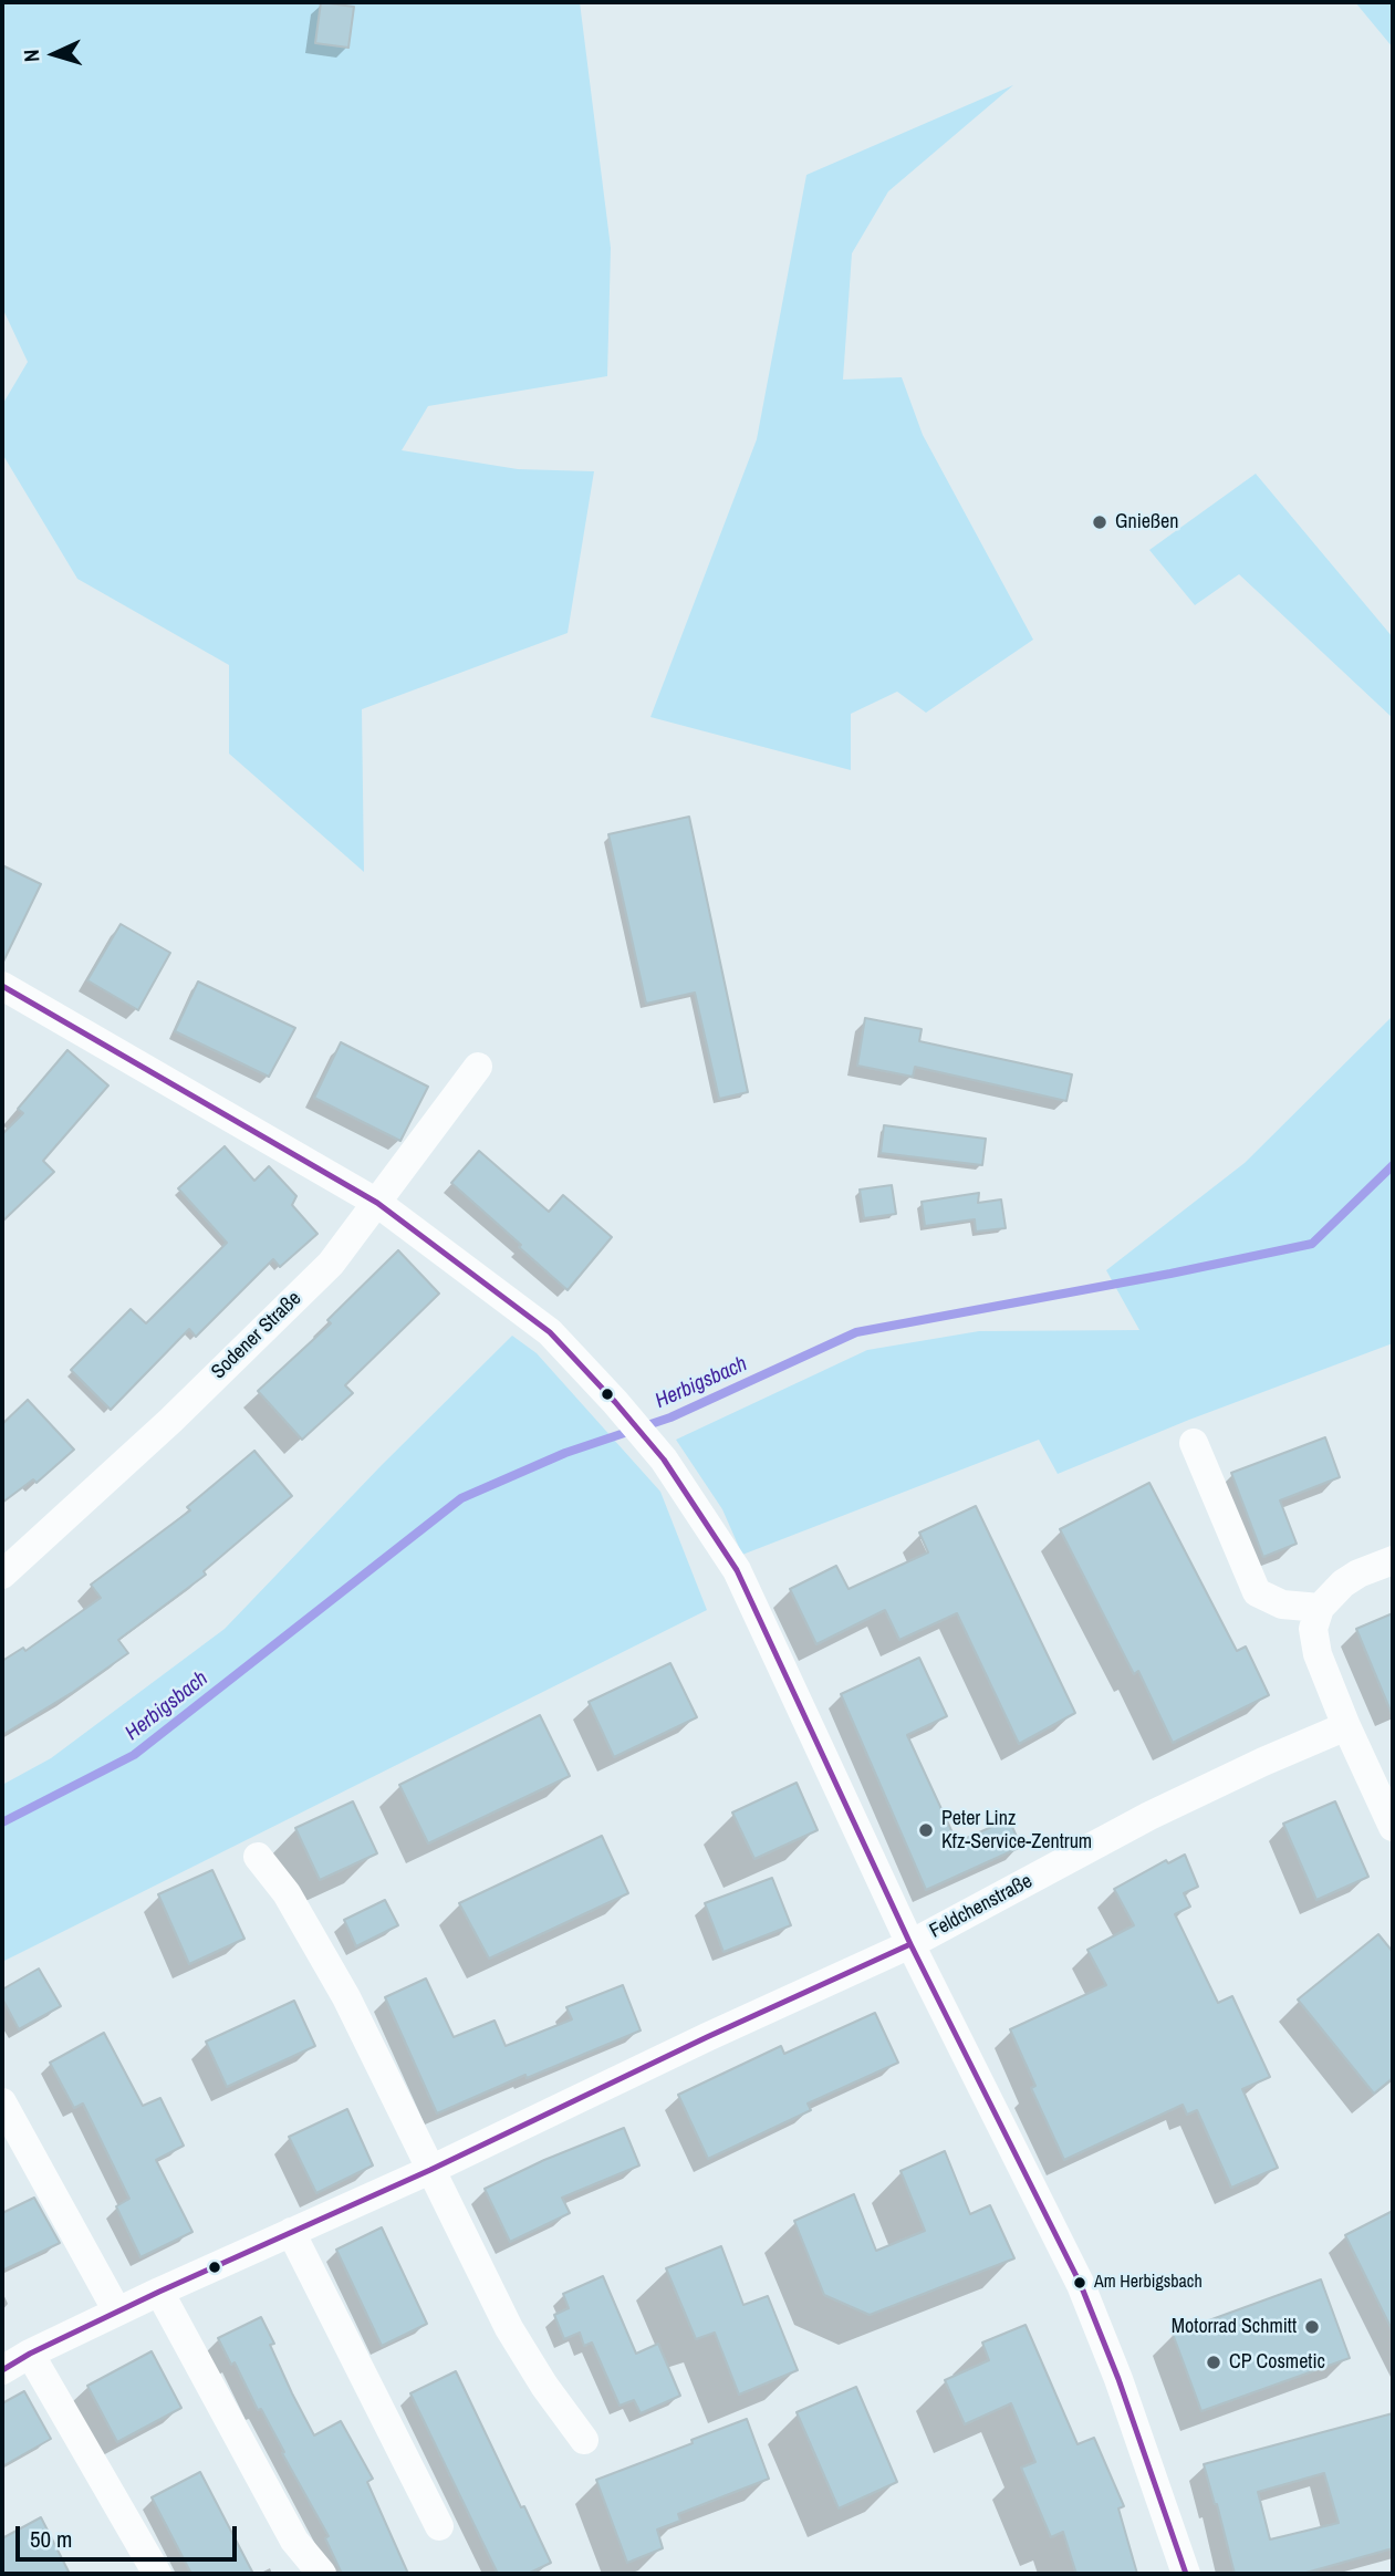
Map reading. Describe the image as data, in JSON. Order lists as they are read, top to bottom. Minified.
{"streets":{"street":["Sodener Straße","Feldchenstraße"]},"water":["Herbigsbach"],"places":["Gnießen","Peter Linz Kfz-Service-Zentrum","Am Herbigsbach","Motorrad Schmitt","CP Cosmetic"],"scale_bar":"50 m","north":"left"}
